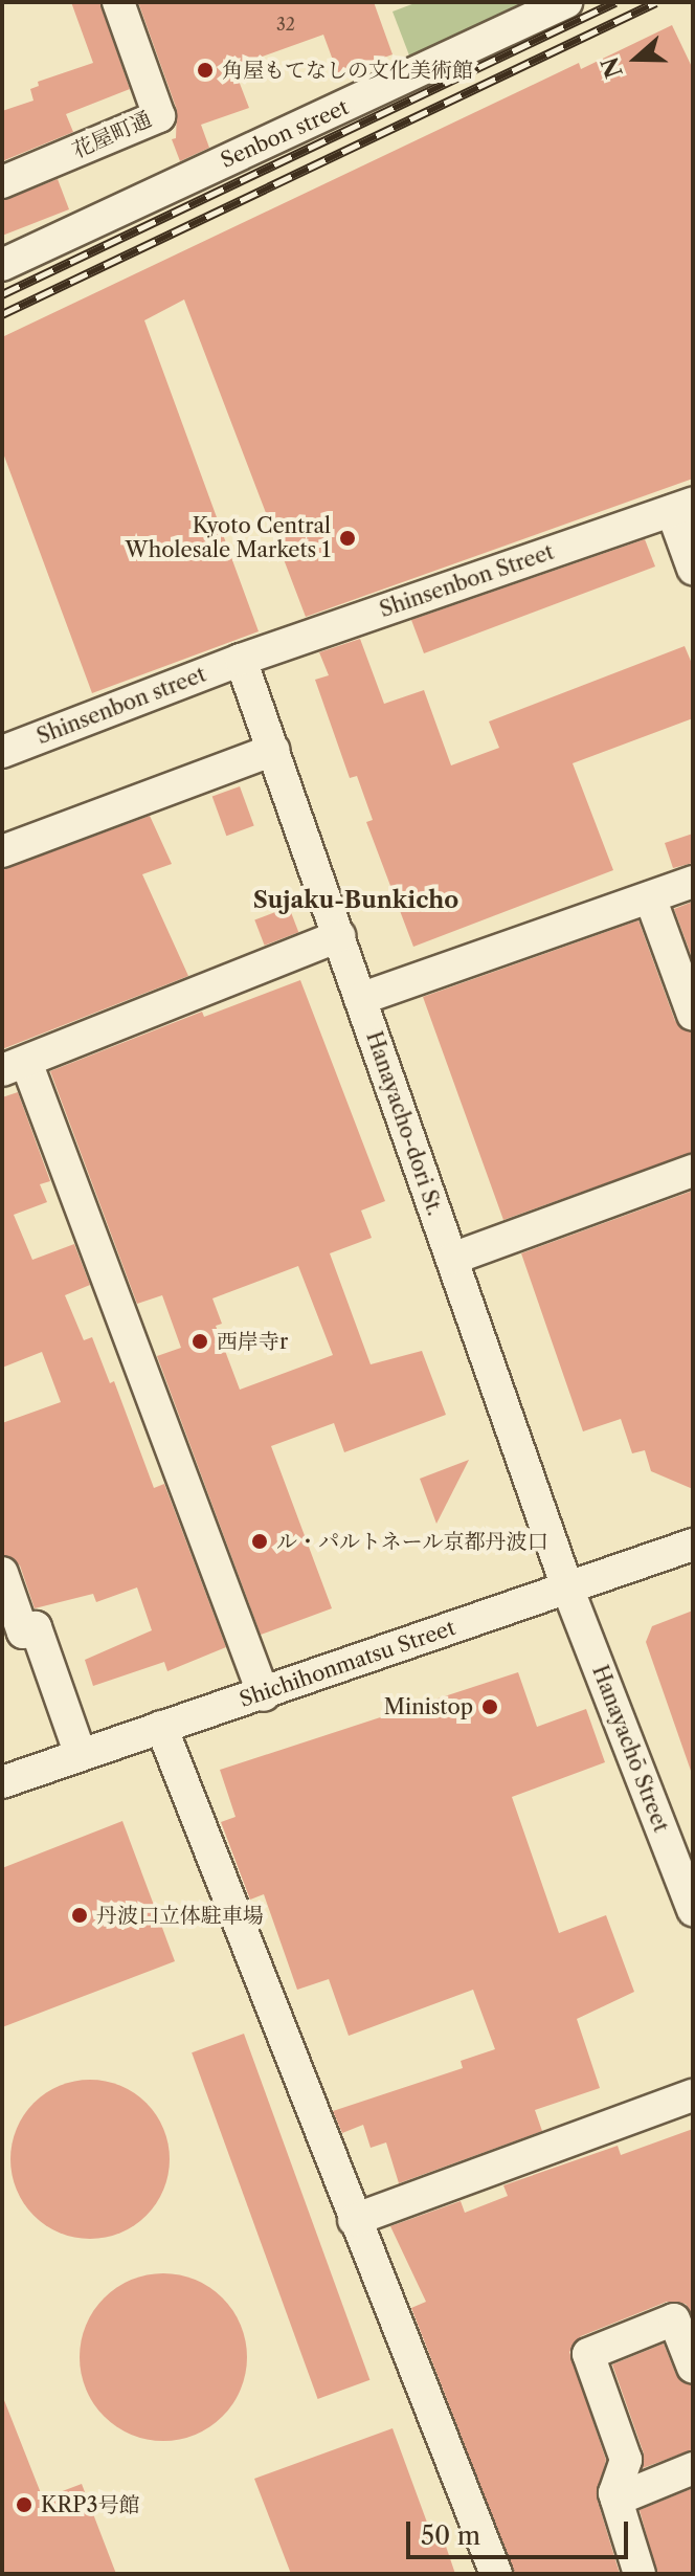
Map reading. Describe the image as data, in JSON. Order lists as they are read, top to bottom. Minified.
{"streets":{"street":["Senbon street","花屋町通","Shinsenbon Street","Shinsenbon street","Hanayacho-dori St.","Shichihonmatsu Street","Hanayachō Street"]},"crossings":[["Shinsenbon Street","Shinsenbon street"],["Shinsenbon Street","Hanayacho-dori St."],["Shinsenbon street","Hanayacho-dori St."],["Hanayacho-dori St.","Shichihonmatsu Street"],["Hanayacho-dori St.","Hanayachō Street"],["Shichihonmatsu Street","Hanayachō Street"]],"districts":["Sujaku-Bunkicho"],"places":["角屋もてなしの文化美術館","Kyoto Central Wholesale Markets 1","西岸寺r","ル・パルトネール京都丹波口","Ministop","丹波口立体駐車場","KRP3号館"],"house_numbers":["32"],"scale_bar":"50 m","north":"left"}
